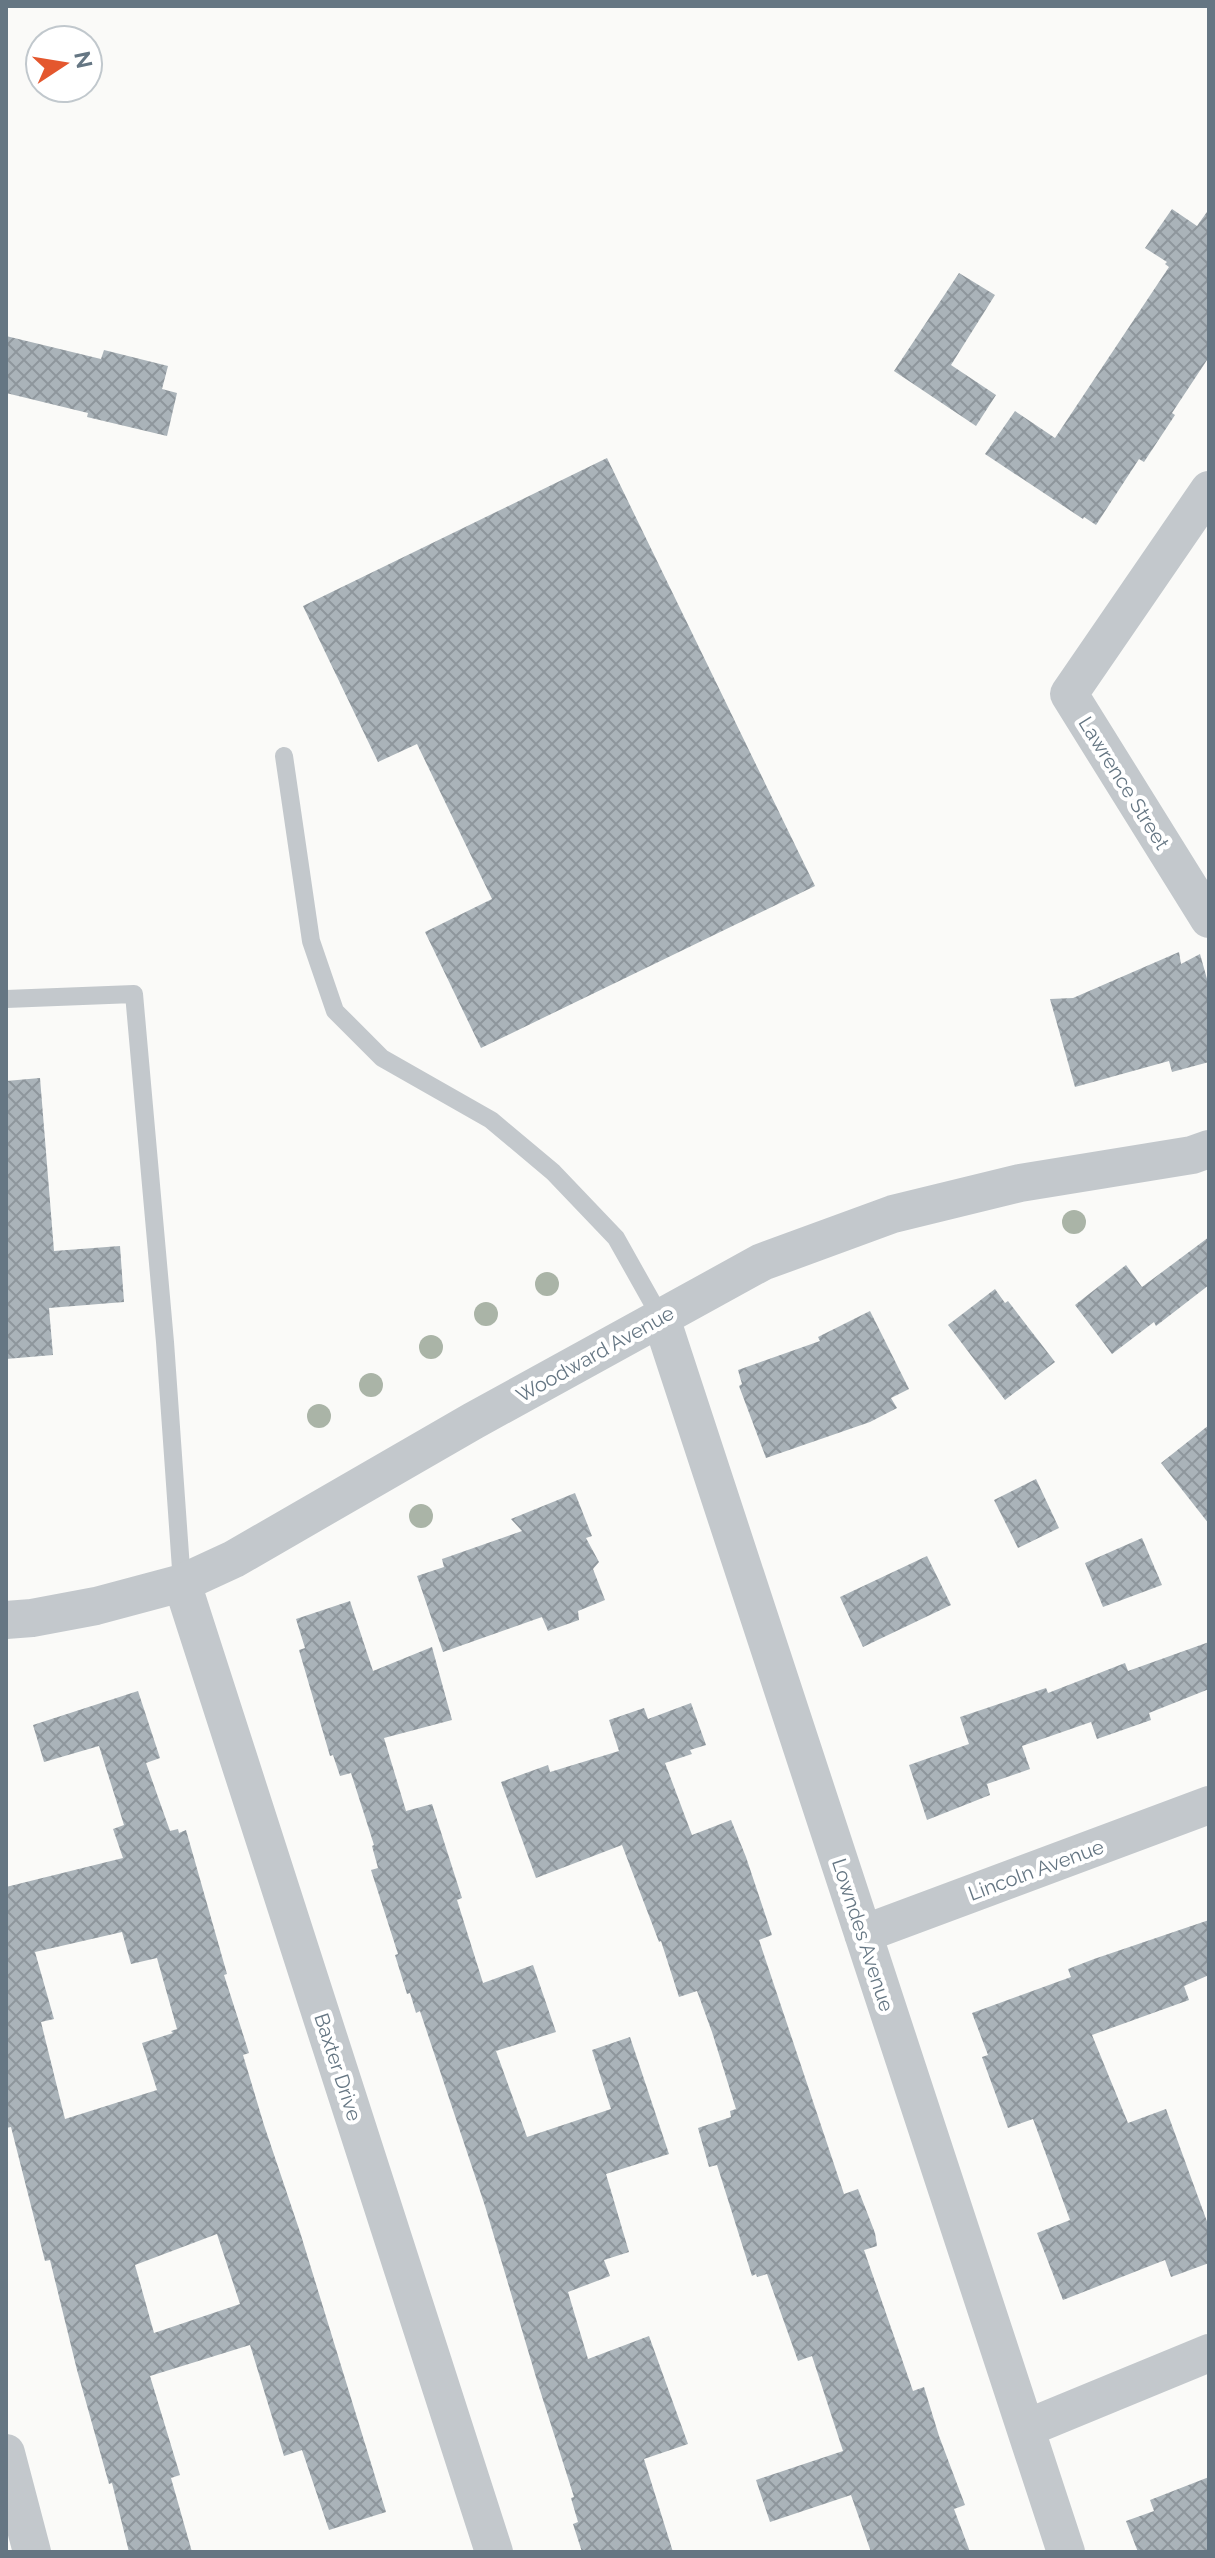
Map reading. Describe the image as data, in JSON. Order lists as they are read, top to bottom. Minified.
{"streets":{"street":["Lawrence Street","Woodward Avenue","Lincoln Avenue","Lowndes Avenue","Baxter Drive"]},"crossings":[["Woodward Avenue","Lowndes Avenue"],["Woodward Avenue","Baxter Drive"],["Lincoln Avenue","Lowndes Avenue"]],"north":"right"}
